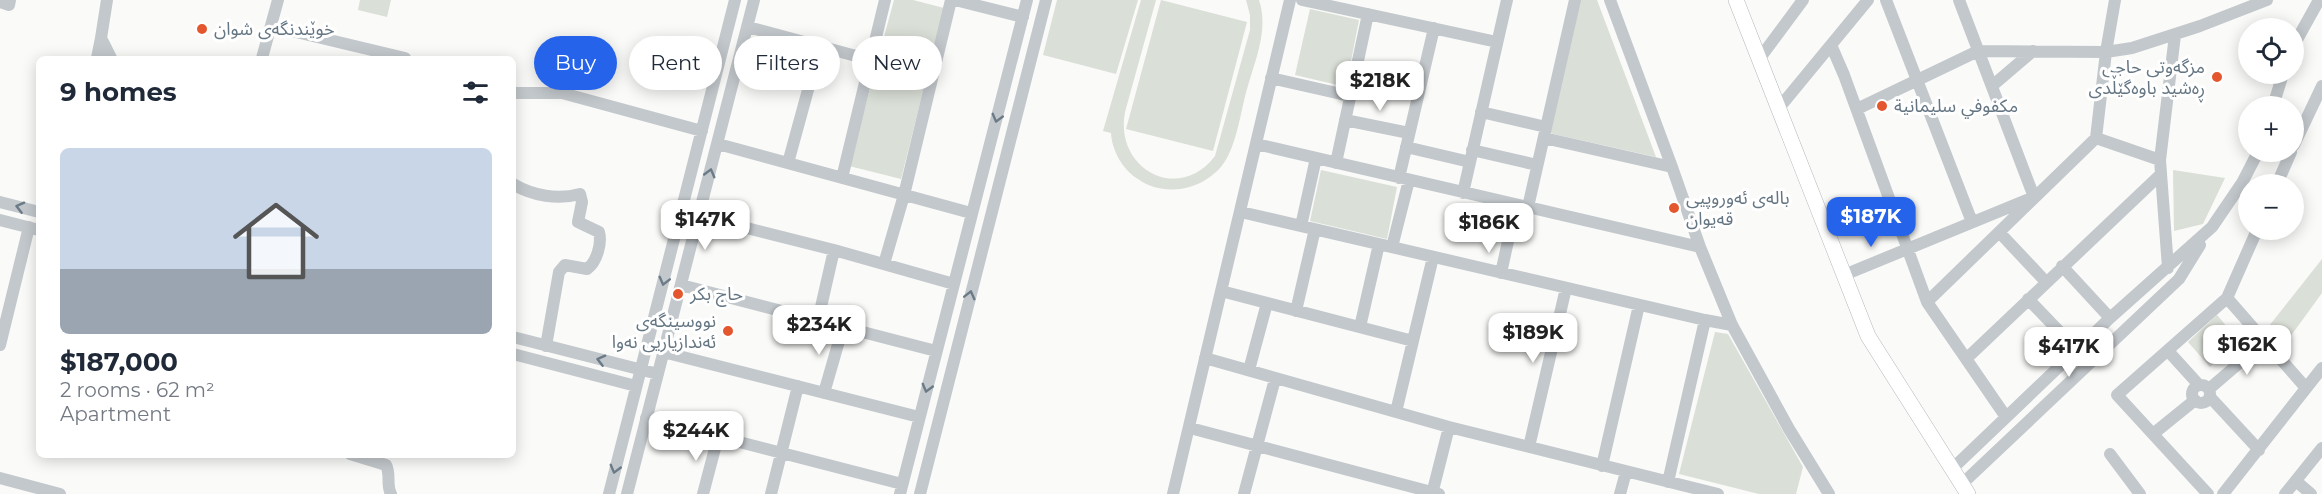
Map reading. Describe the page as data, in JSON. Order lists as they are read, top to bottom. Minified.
{"places":["خوێندنگەی شوان","مزگەوتی حاجی ڕەشید باوەگێڵدی","مكفوفي سليمانية","بالەی ئەوروپیی قەیوان","حاج بكر","نووسینگەی ئەندازیاریی نەوا"],"page":{"map_buttons":["+","−"],"chip":["Buy","Rent","Filters","New"],"heading":"9 homes","price":["$218K","$187K","$147K","$186K","$234K","$189K","$162K","$417K","$244K"],"list":[{"name":"$187,000","note":"2 rooms · 62 m² · Apartment"}]}}
